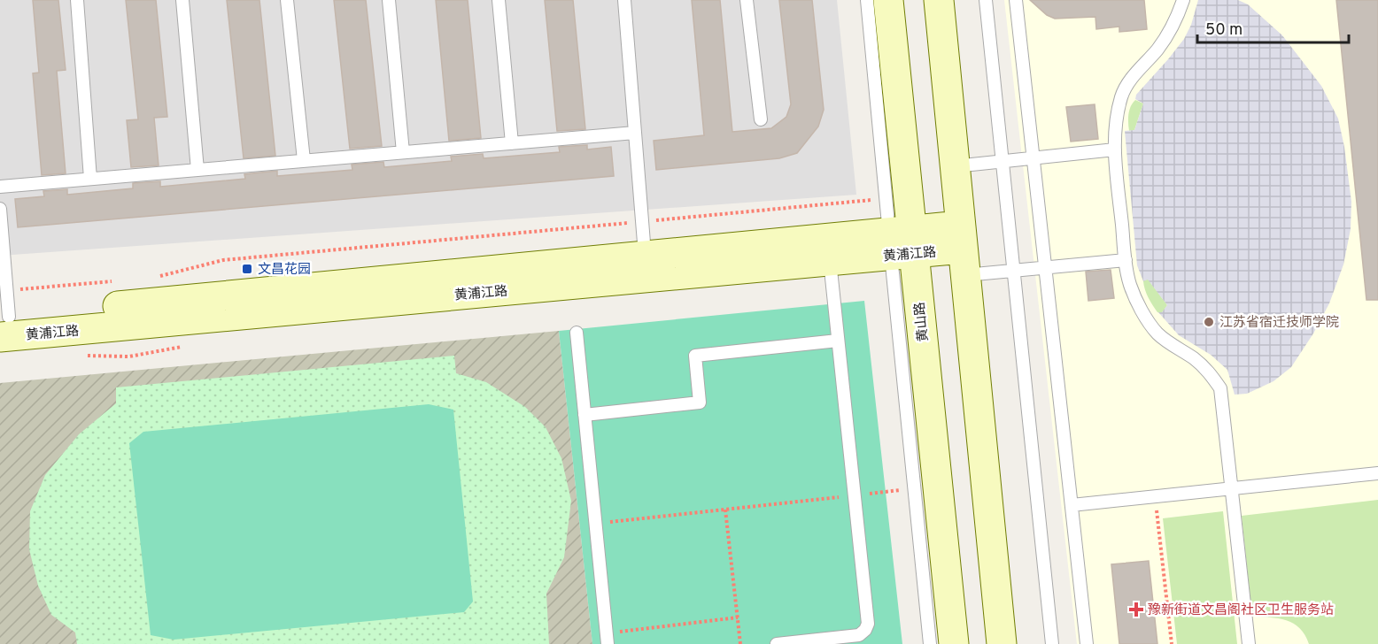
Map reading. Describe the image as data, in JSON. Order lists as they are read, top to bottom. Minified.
{"streets":{"street":["黄浦江路","黄山路"]},"crossings":[["黄浦江路","黄山路"]],"places":{"transit":["文昌花园"],"other":["江苏省宿迁技师学院"],"health":["豫新街道文昌阁社区卫生服务站"]},"scale_bar":"50 m"}
